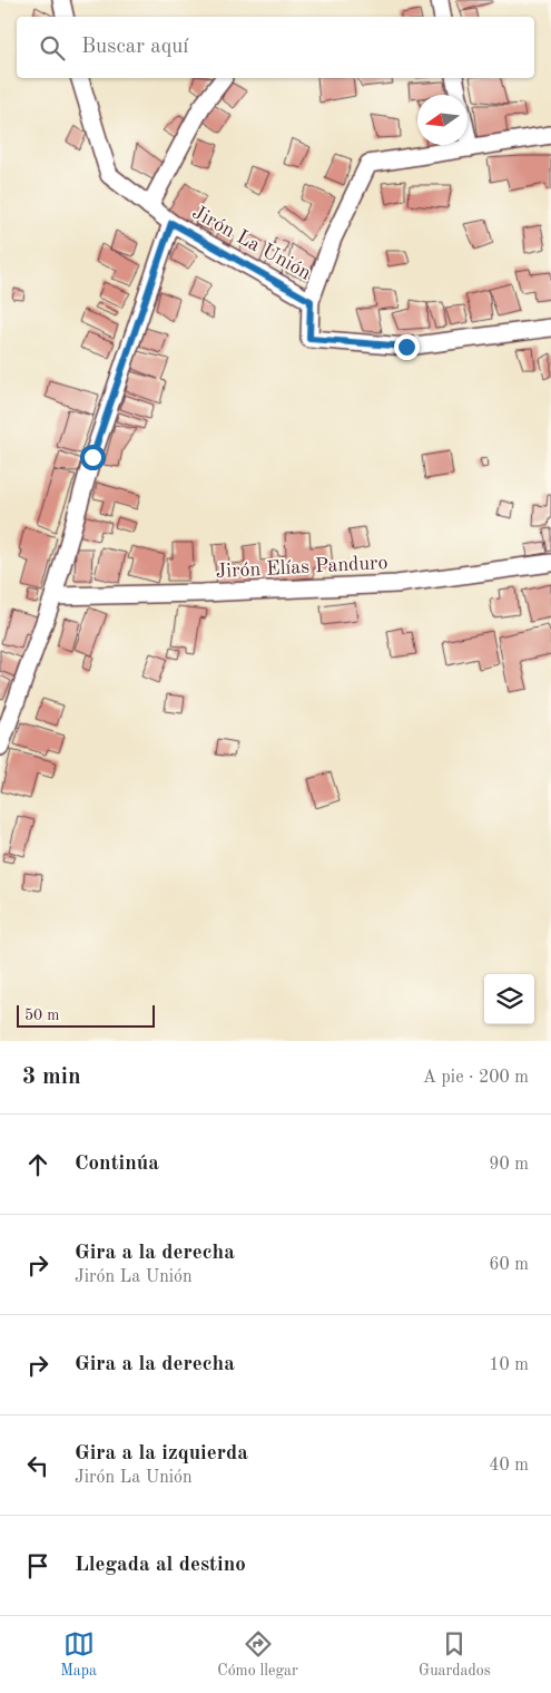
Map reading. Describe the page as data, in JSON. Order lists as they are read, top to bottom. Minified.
{"streets":{"street":["Jirón La Unión","Jirón Elías Panduro"]},"scale_bar":"50 m","north":"left","page":{"search":"Buscar aquí","scale":"50 m","heading":["3 min","A pie · 200 m"],"list":[["Continúa","90 m"],["Gira a la derecha","Jirón La Unión","60 m"],["Gira a la derecha","10 m"],["Gira a la izquierda","Jirón La Unión","40 m"],"Llegada al destino"],"nav":["Mapa","Cómo llegar","Guardados"]}}
